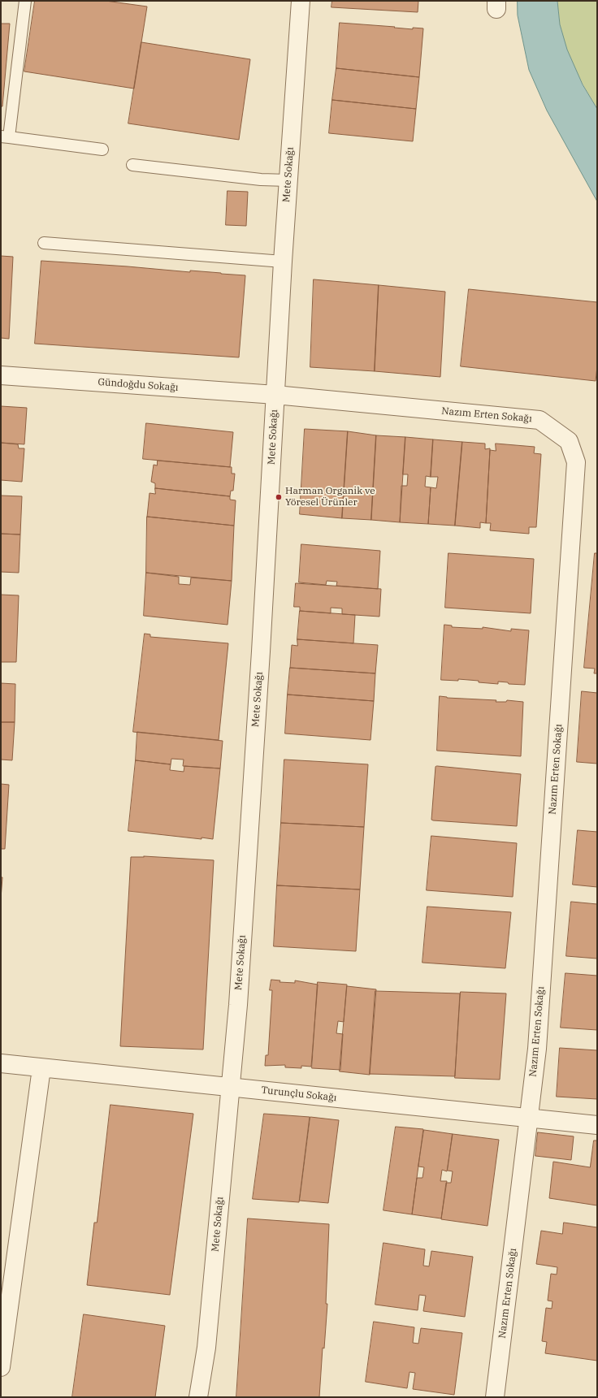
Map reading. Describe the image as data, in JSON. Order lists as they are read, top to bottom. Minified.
{"streets":{"street":["Mete Sokağı","Gündoğdu Sokağı","Nazım Erten Sokağı","Turunçlu Sokağı"]},"crossings":[["Mete Sokağı","Gündoğdu Sokağı"],["Mete Sokağı","Nazım Erten Sokağı"],["Mete Sokağı","Turunçlu Sokağı"],["Gündoğdu Sokağı","Nazım Erten Sokağı"],["Nazım Erten Sokağı","Turunçlu Sokağı"]],"places":["Harman Organik ve Yöresel Ürünler"]}
